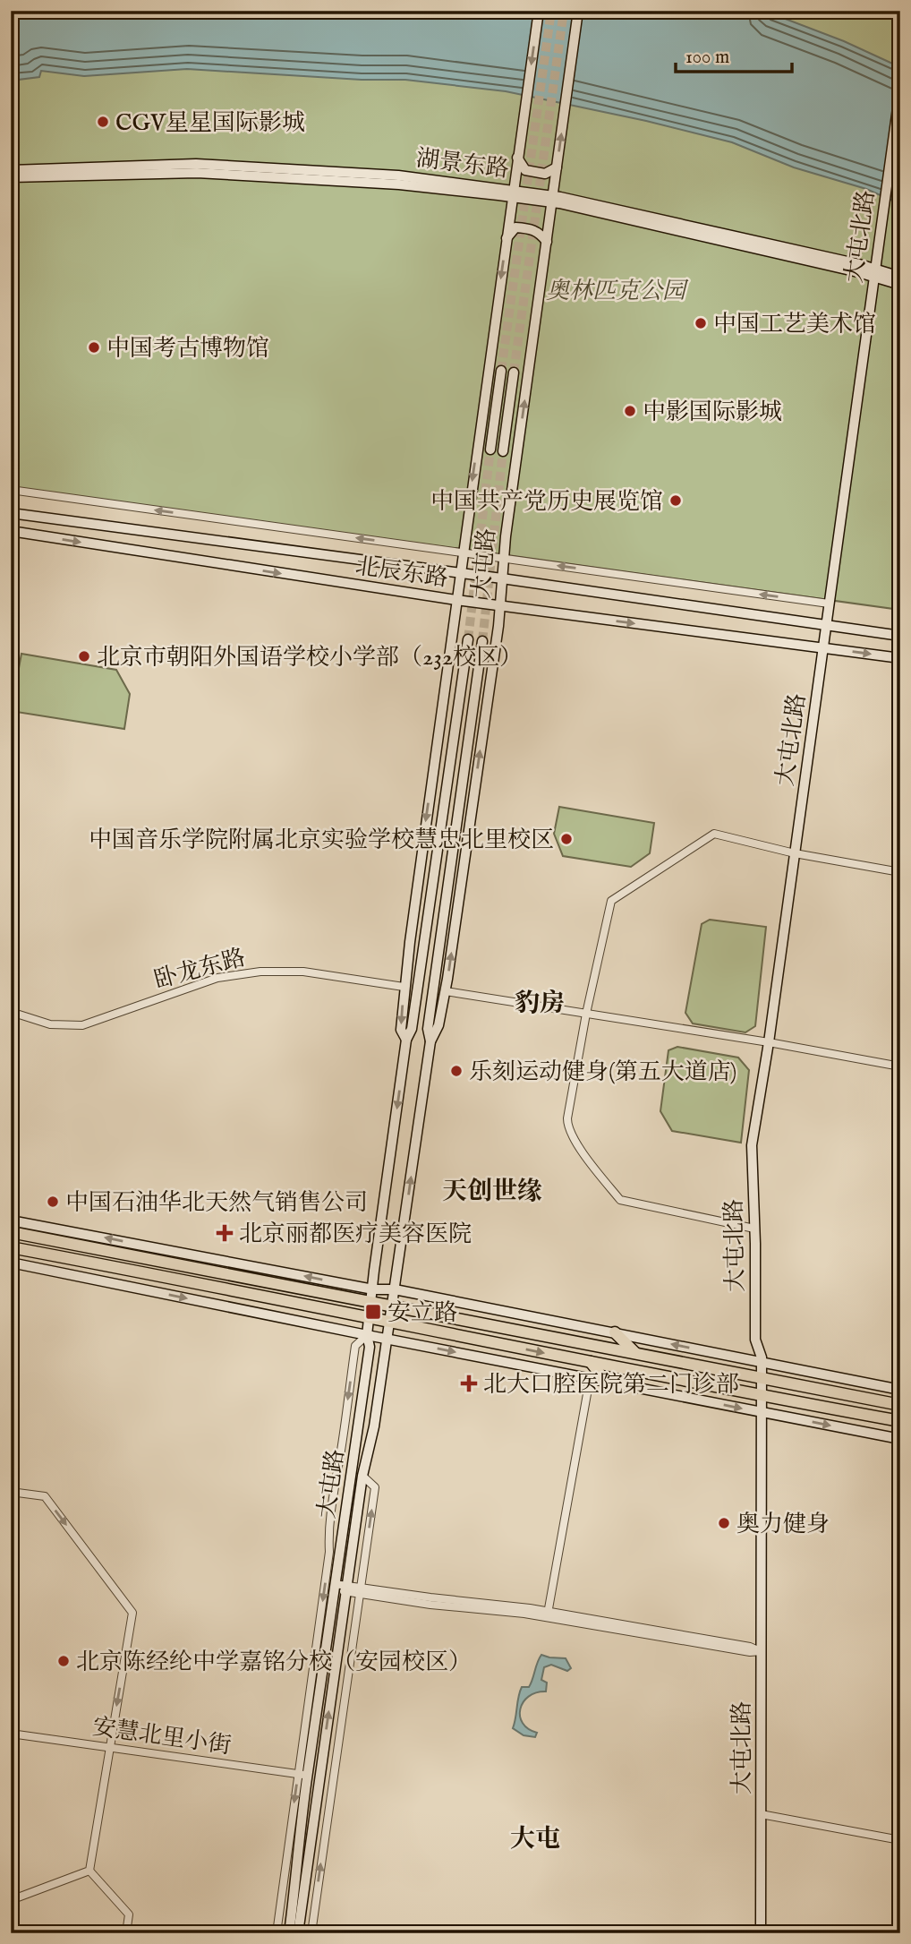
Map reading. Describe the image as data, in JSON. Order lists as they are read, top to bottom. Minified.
{"streets":{"street":["湖景东路","大屯北路","大屯路","北辰东路","卧龙东路","安慧北里小街"]},"crossings":[["湖景东路","大屯北路"],["湖景东路","大屯路"],["大屯北路","北辰东路"],["大屯路","北辰东路"],["大屯路","卧龙东路"],["大屯路","安慧北里小街"]],"districts":["豹房","天创世缘","大屯"],"parks":["奥林匹克公园"],"places":{"other":["CGV星星国际影城","中国工艺美术馆","中国考古博物馆","中影国际影城","中国共产党历史展览馆","北京市朝阳外国语学校小学部（232校区）","中国音乐学院附属北京实验学校慧忠北里校区","乐刻运动健身(第五大道店)","中国石油华北天然气销售公司","奥力健身","北京陈经纶中学嘉铭分校（安园校区）"],"health":["北京丽都医疗美容医院","北大口腔医院第二门诊部"],"transit":["安立路"]},"scale_bar":"100 m"}
